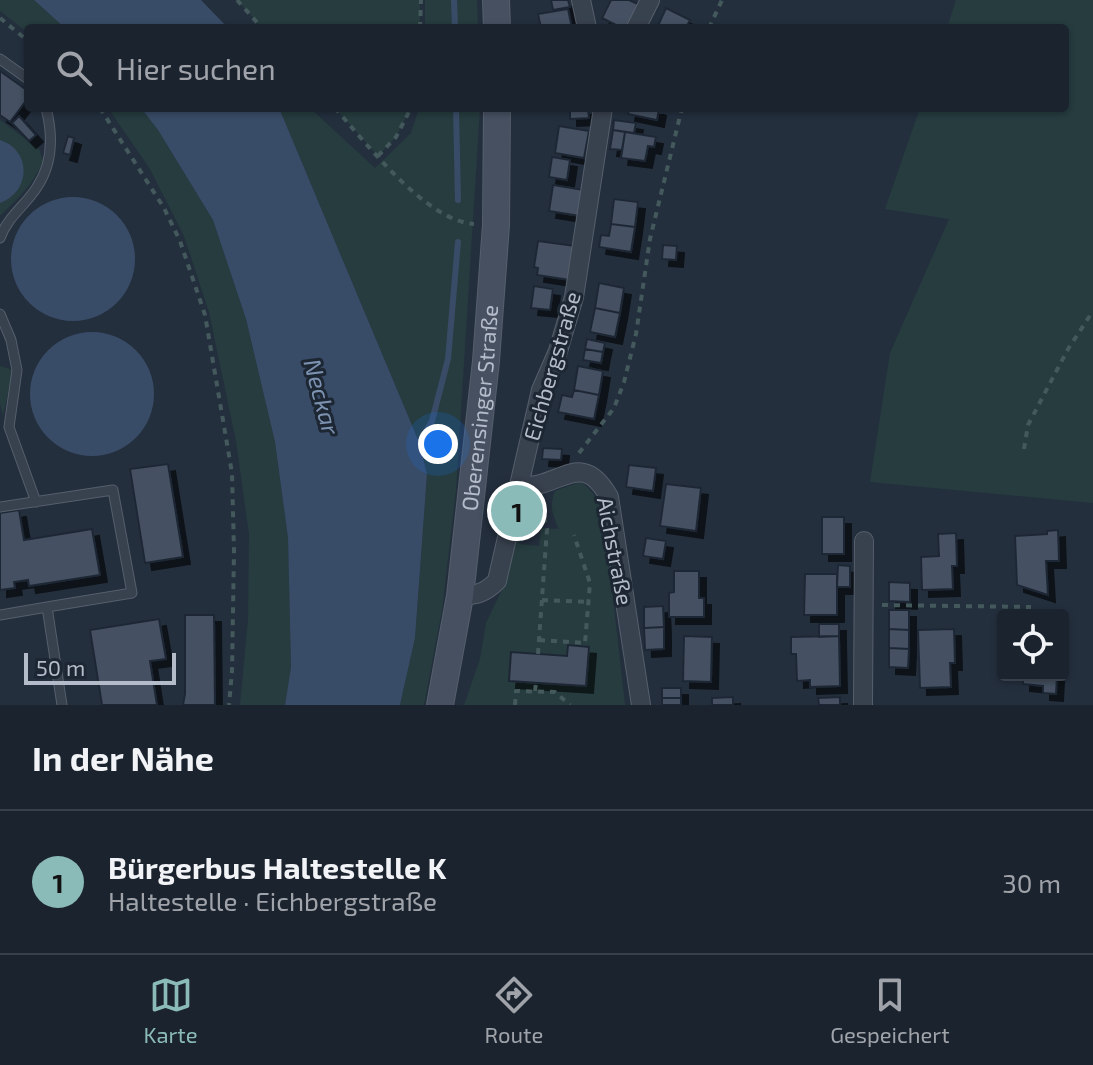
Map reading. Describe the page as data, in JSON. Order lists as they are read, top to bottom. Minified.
{"streets":{"street":["Eichbergstraße","Oberensinger Straße","Aichstraße"]},"crossings":[["Eichbergstraße","Oberensinger Straße"]],"water":["Neckar"],"scale_bar":"50 m","page":{"search":"Hier suchen","pins":"1","scale":"50 m","heading":"In der Nähe","list":[{"mark":"1","name":"Bürgerbus Haltestelle K","note":"Haltestelle · Eichbergstraße","value":"30 m"}],"nav":["Karte","Route","Gespeichert"]}}
